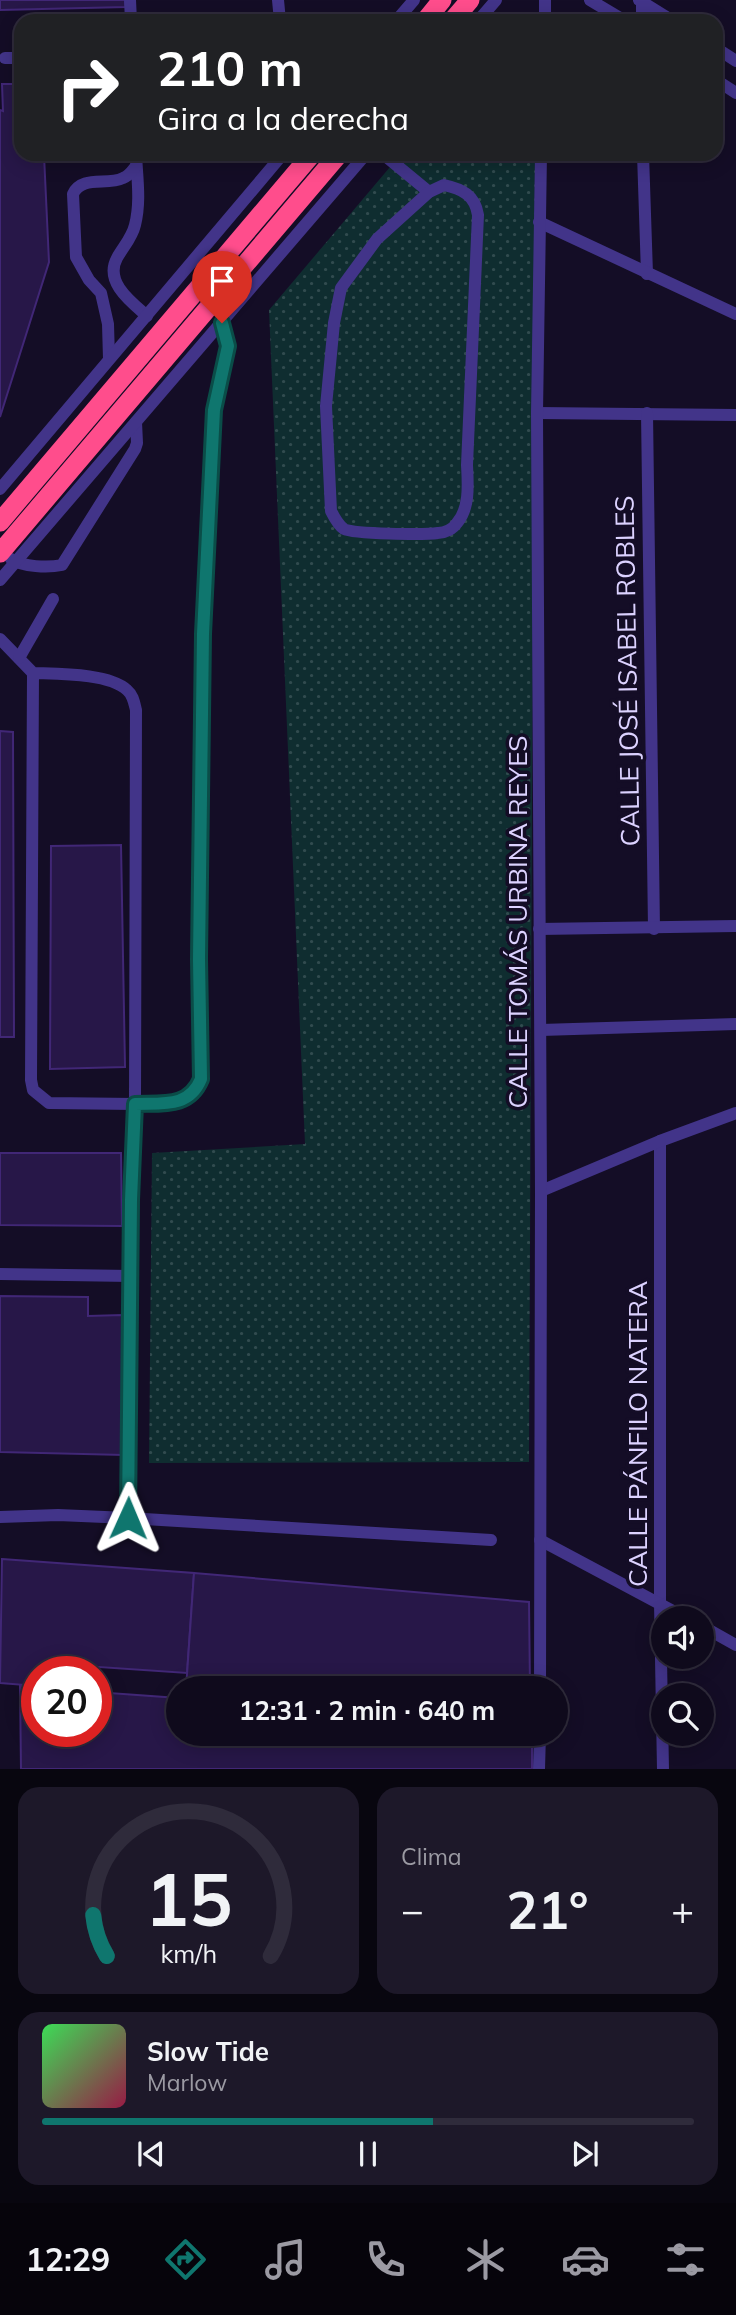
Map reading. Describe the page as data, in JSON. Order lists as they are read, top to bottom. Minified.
{"streets":{"street":["CALLE JOSÉ ISABEL ROBLES","CALLE TOMÁS URBINA REYES","CALLE PÁNFILO NATERA"]},"page":{"turn":["210 m","Gira a la derecha"],"limit":"20","trip":"12:31 · 2 min · 640 m","tile":"Clima","heat":["−","21°","+"],"song":["Slow Tide","Marlow"],"tabs":"12:29","gauge":["15","km/h"]}}
